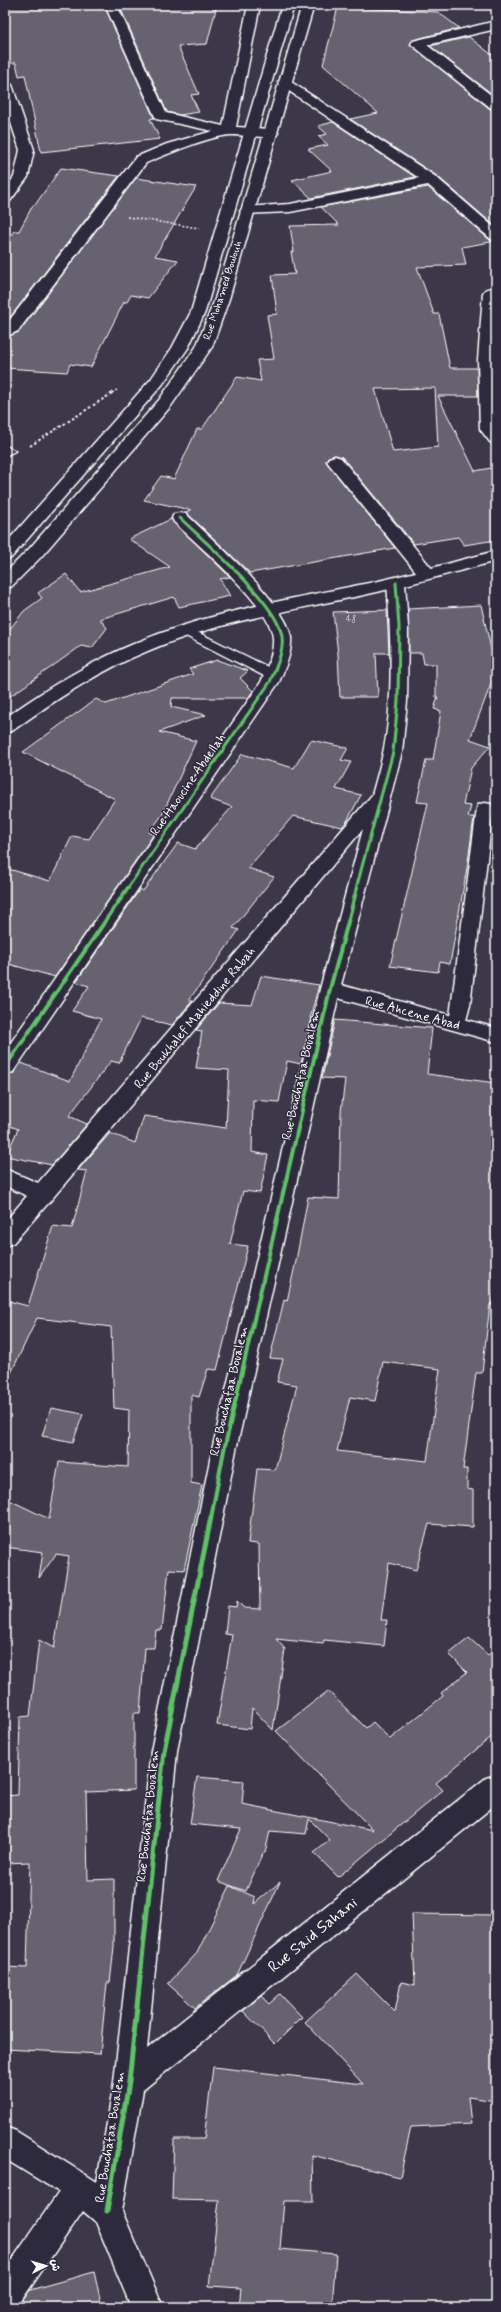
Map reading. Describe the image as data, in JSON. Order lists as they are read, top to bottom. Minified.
{"streets":{"street":["Rue Mohamed Boulouh","Rue Haoucine Abdellah","Rue Ahcene Abad","Rue Boukhalef Mahieddine Rabah","Rue Bouchafaa Boualem","Rue Said Sahani"]},"crossings":[["Rue Ahcene Abad","Rue Bouchafaa Boualem"],["Rue Boukhalef Mahieddine Rabah","Rue Bouchafaa Boualem"],["Rue Bouchafaa Boualem","Rue Said Sahani"]],"house_numbers":["48"],"north":"right"}
